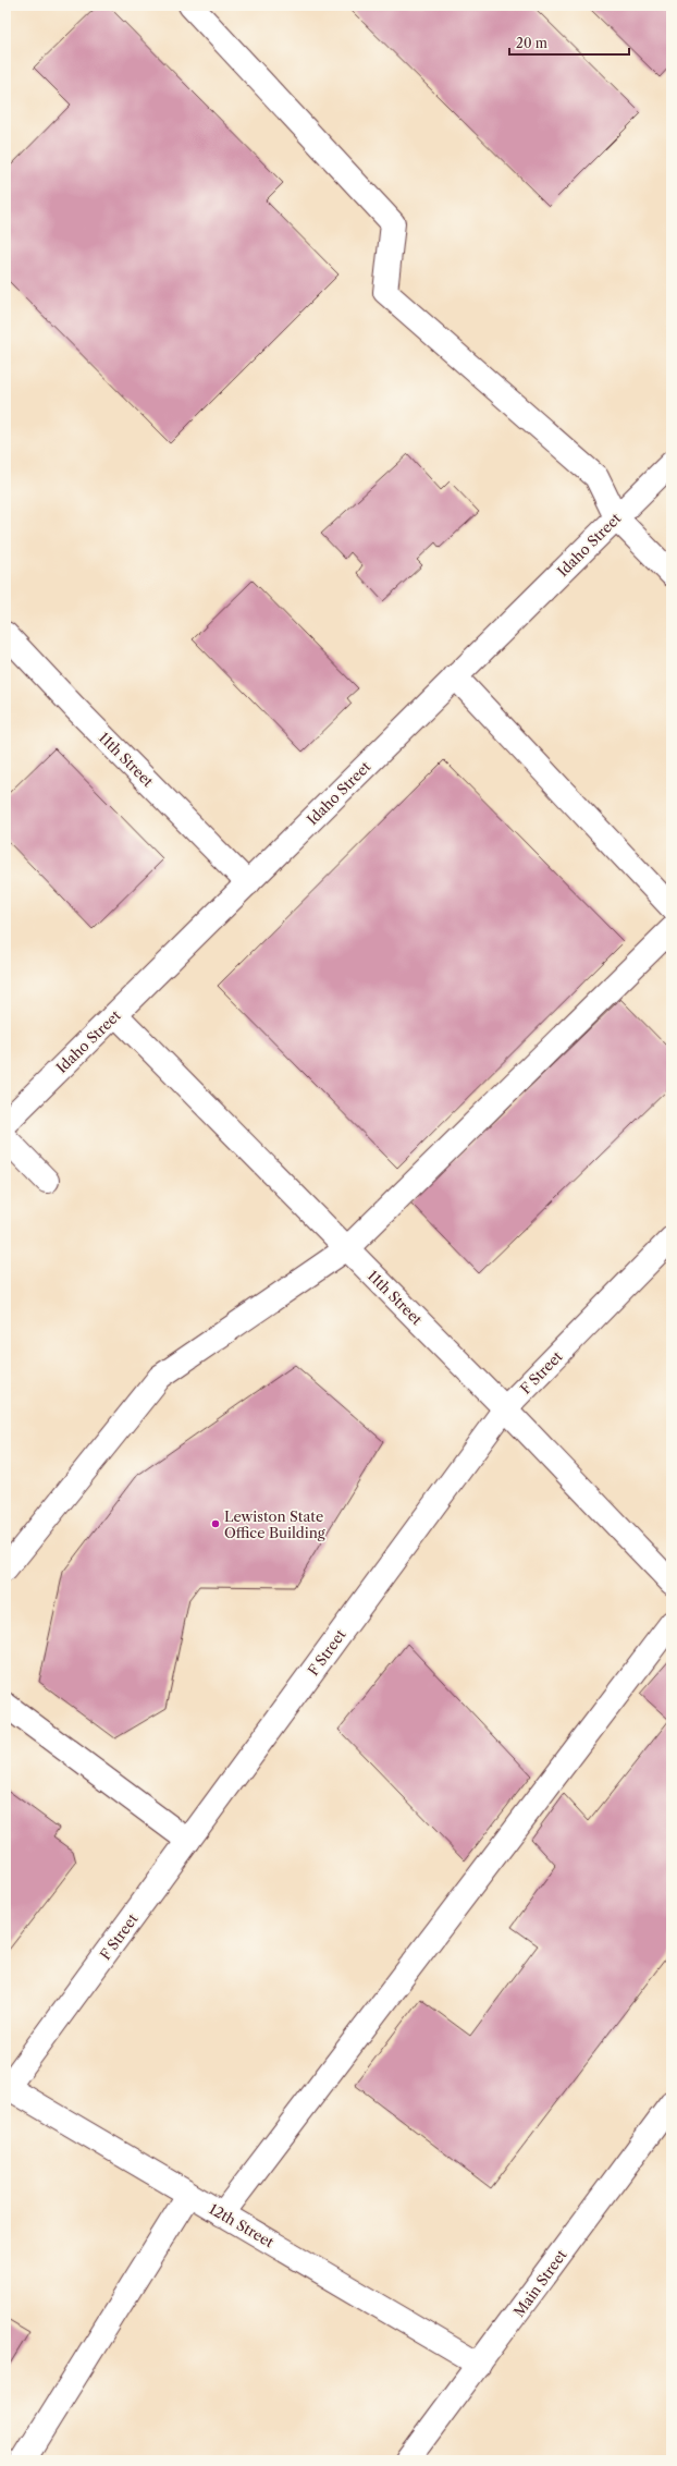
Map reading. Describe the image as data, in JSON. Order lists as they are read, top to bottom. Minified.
{"streets":{"street":["Idaho Street","11th Street","F Street","12th Street","Main Street"]},"crossings":[["Idaho Street","11th Street"],["11th Street","F Street"],["F Street","12th Street"],["12th Street","Main Street"]],"places":["Lewiston State Office Building"],"scale_bar":"20 m"}
